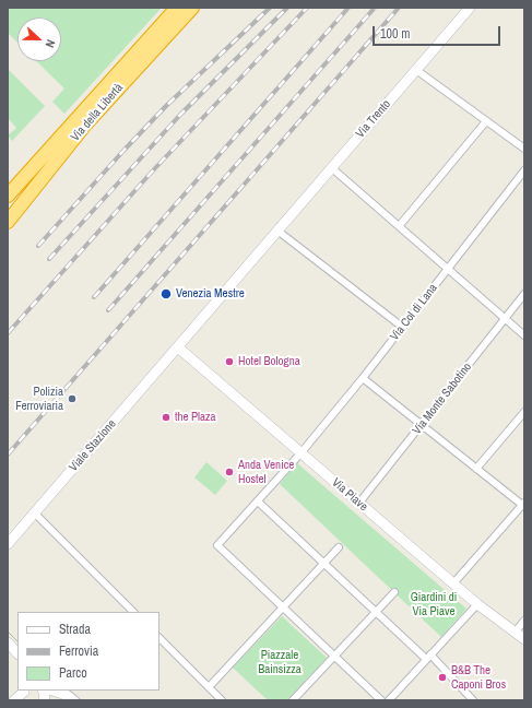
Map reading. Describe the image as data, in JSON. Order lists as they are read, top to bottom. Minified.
{"streets":{"highway":["Via della Libertà"],"street":["Via Trento","Via Col di Lana","Via Monte Sabotino","Viale Stazione","Via Piave"]},"crossings":[["Via Trento","Viale Stazione"],["Via Col di Lana","Via Piave"],["Via Monte Sabotino","Via Piave"],["Viale Stazione","Via Piave"]],"parks":["Giardini di Via Piave","Piazzale Bainsizza"],"places":["Venezia Mestre","Hotel Bologna","Polizia Ferroviaria","the Plaza","Anda Venice Hostel","B&B The Caponi Bros"],"legend":["Strada","Ferrovia","Parco"],"scale_bar":"100 m","north":"right"}
